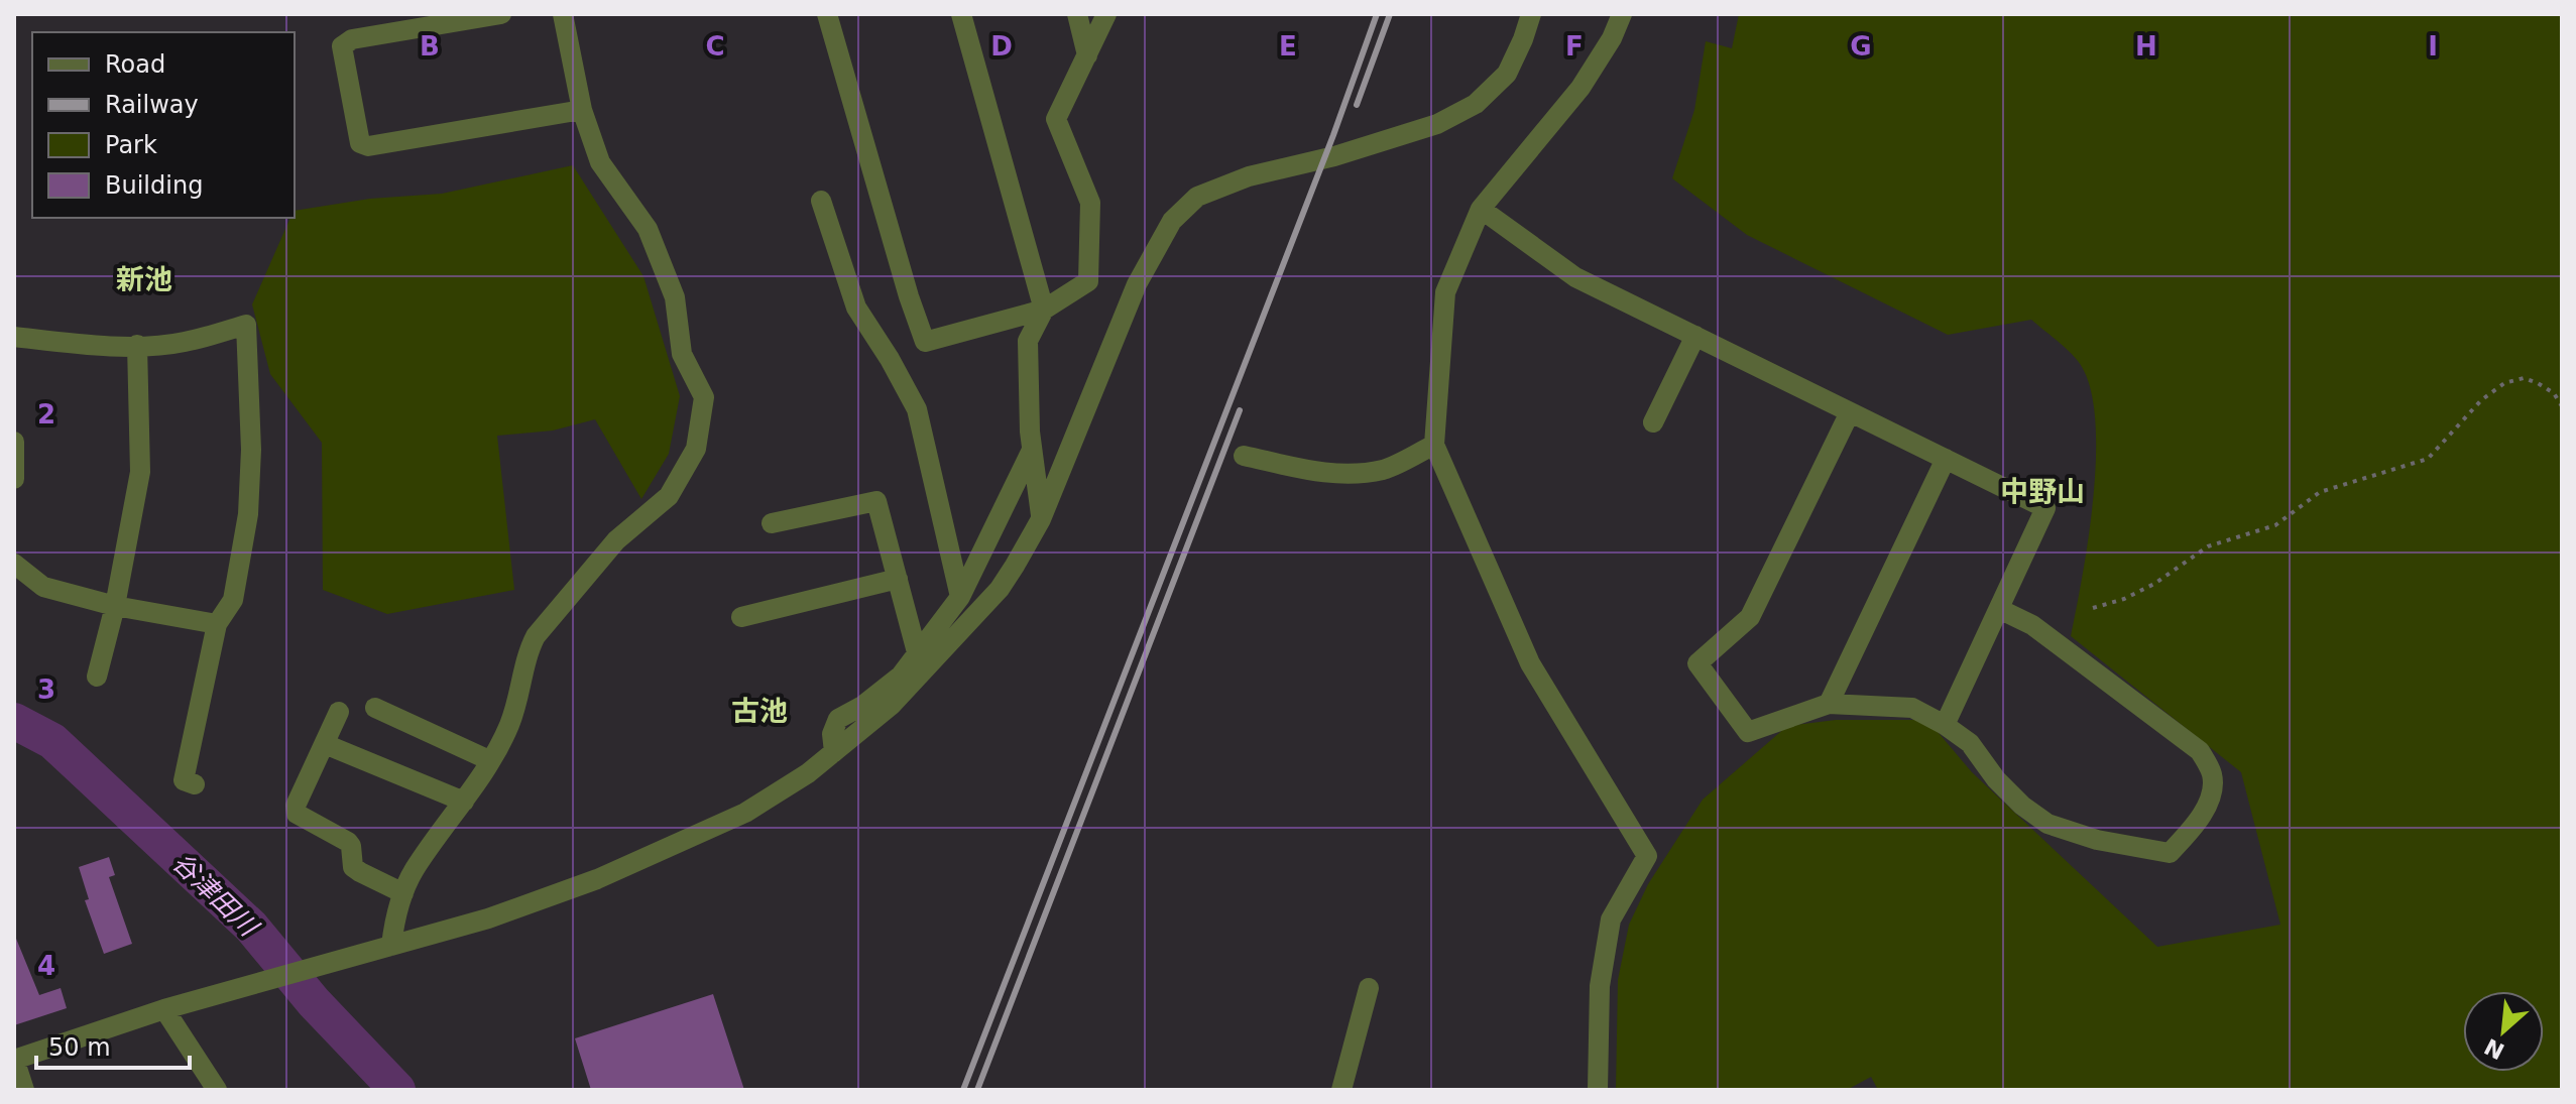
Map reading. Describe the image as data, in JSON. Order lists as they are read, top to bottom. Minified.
{"districts":["新池","中野山","古池"],"water":["谷津田川"],"legend":["Road","Railway","Park","Building"],"scale_bar":"50 m","north":"bottom left","grid":{"columns":["B","C","D","E","F","G","H","I"],"rows":["2","3","4"]}}
